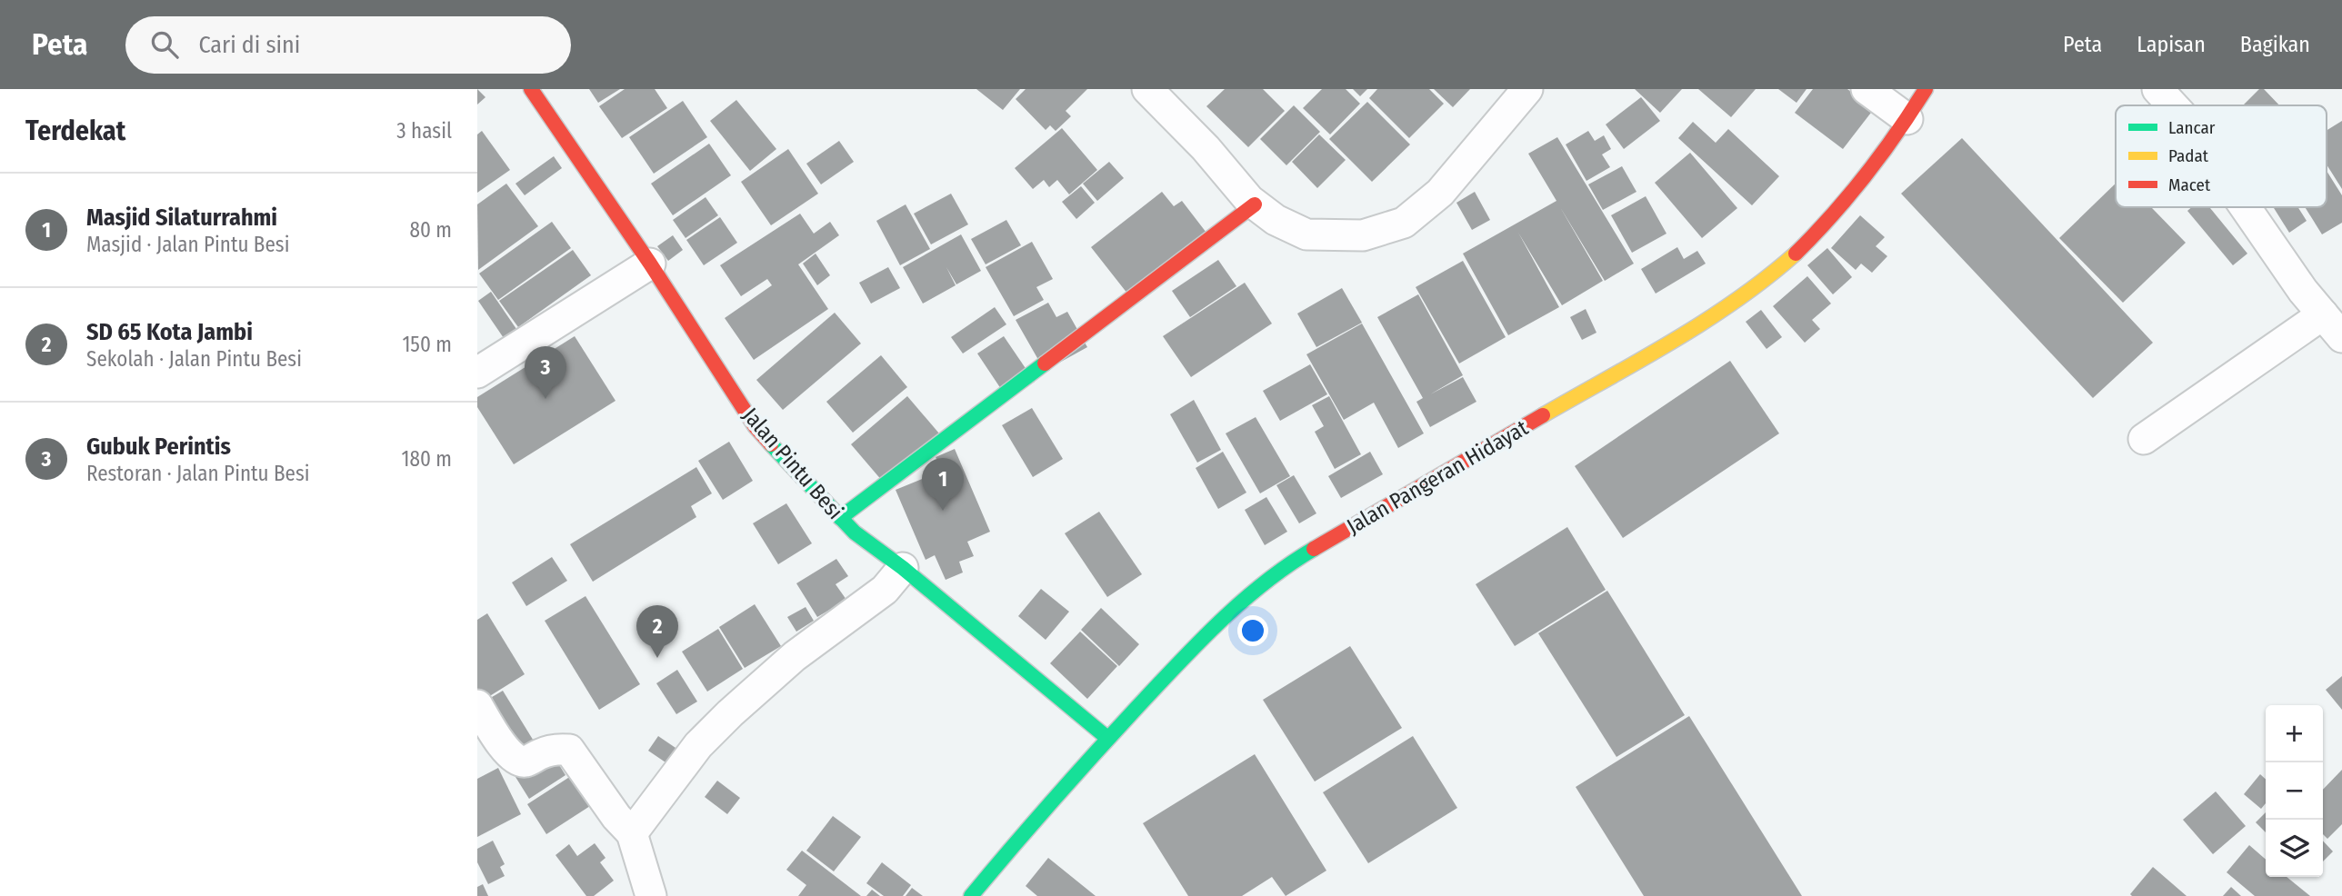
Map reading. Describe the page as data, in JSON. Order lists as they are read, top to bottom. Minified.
{"streets":{"main road":["Jalan Pintu Besi","Jalan Pangeran Hidayat"]},"crossings":[["Jalan Pintu Besi","Jalan Pangeran Hidayat"]],"legend":["Lancar","Padat","Macet"],"page":{"header":"Peta","search":"Cari di sini","nav":["Peta","Lapisan","Bagikan"],"heading":["Terdekat","3 hasil"],"list":[{"mark":"1","name":"Masjid Silaturrahmi","note":"Masjid · Jalan Pintu Besi","value":"80 m"},{"mark":"2","name":"SD 65 Kota Jambi","note":"Sekolah · Jalan Pintu Besi","value":"150 m"},{"mark":"3","name":"Gubuk Perintis","note":"Restoran · Jalan Pintu Besi","value":"180 m"}],"pins":["3","1","2"],"map_buttons":["+","−"]}}
